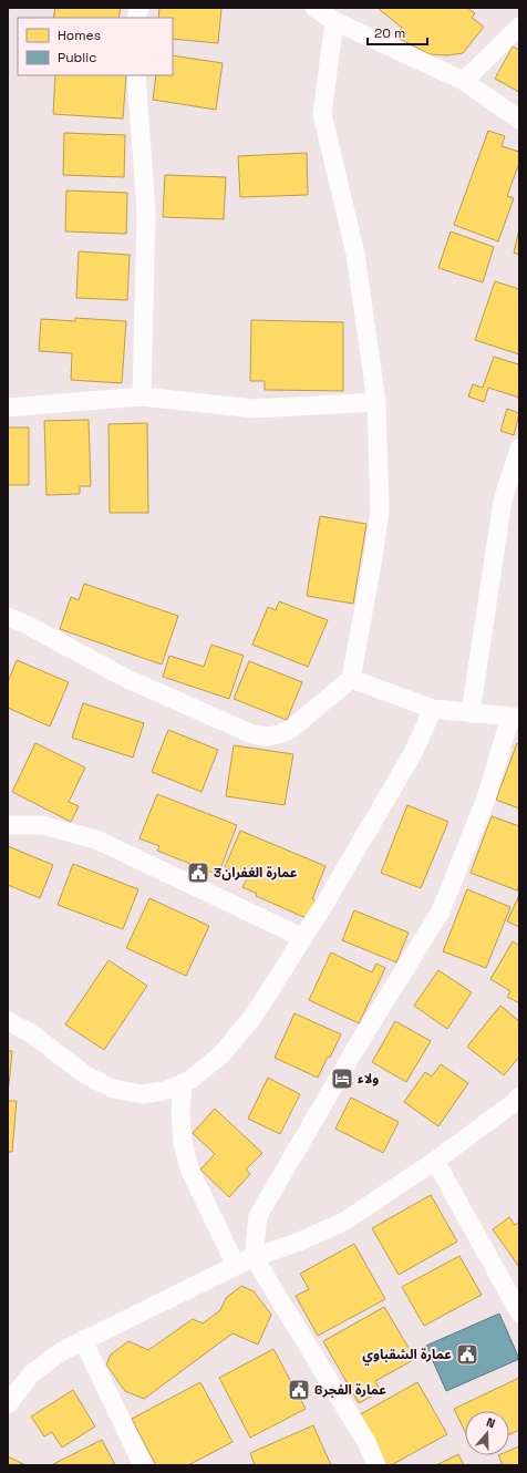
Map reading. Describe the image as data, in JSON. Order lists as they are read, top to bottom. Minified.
{"places":{"public building":["عمارة الغفران3","عمارة الشقباوي","عمارة الفجر6"],"hotel":["ولاء"]},"legend":["Homes","Public"],"scale_bar":"20 m","north":"top"}
